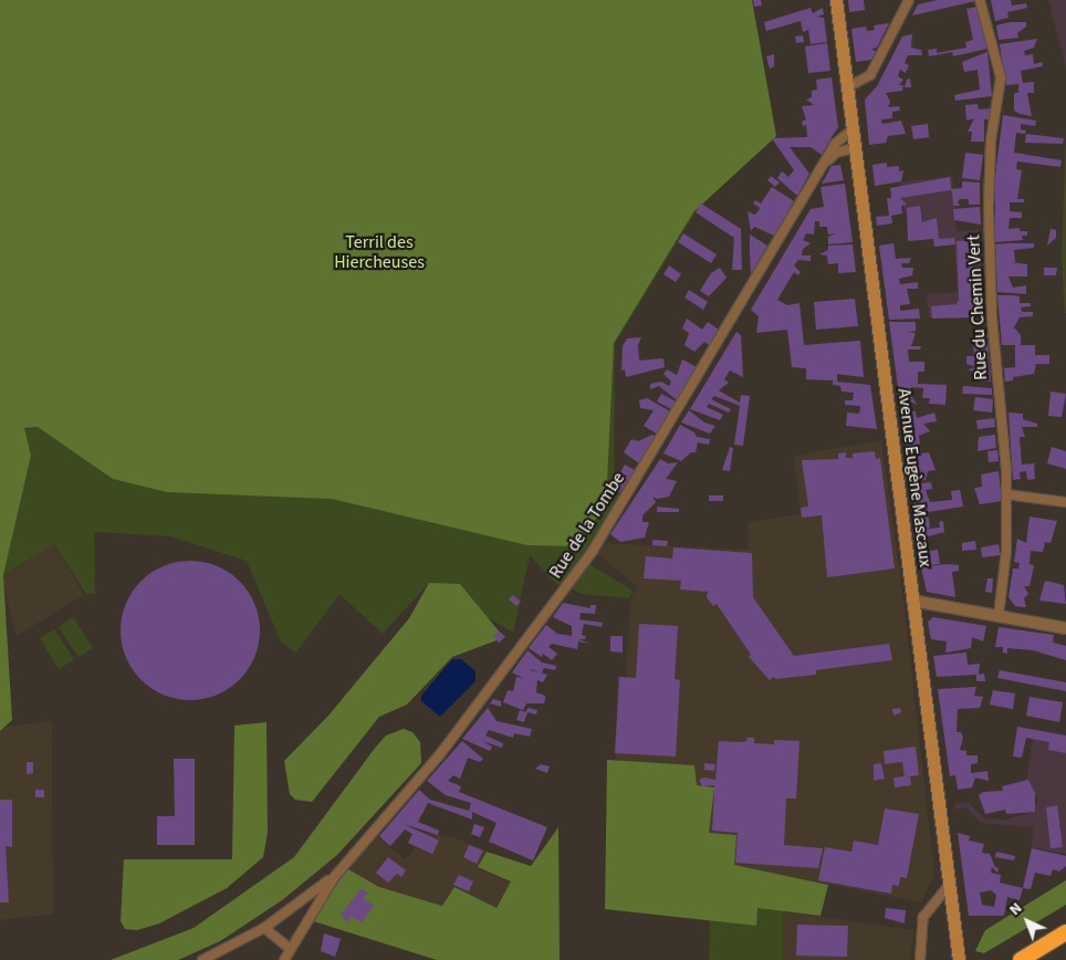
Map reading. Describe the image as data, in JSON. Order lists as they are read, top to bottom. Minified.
{"streets":{"main road":["Avenue Eugène Mascaux"],"street":["Rue du Chemin Vert","Rue de la Tombe"]},"crossings":[["Avenue Eugène Mascaux","Rue de la Tombe"]],"parks":["Terril des Hiercheuses"],"north":"top left"}
